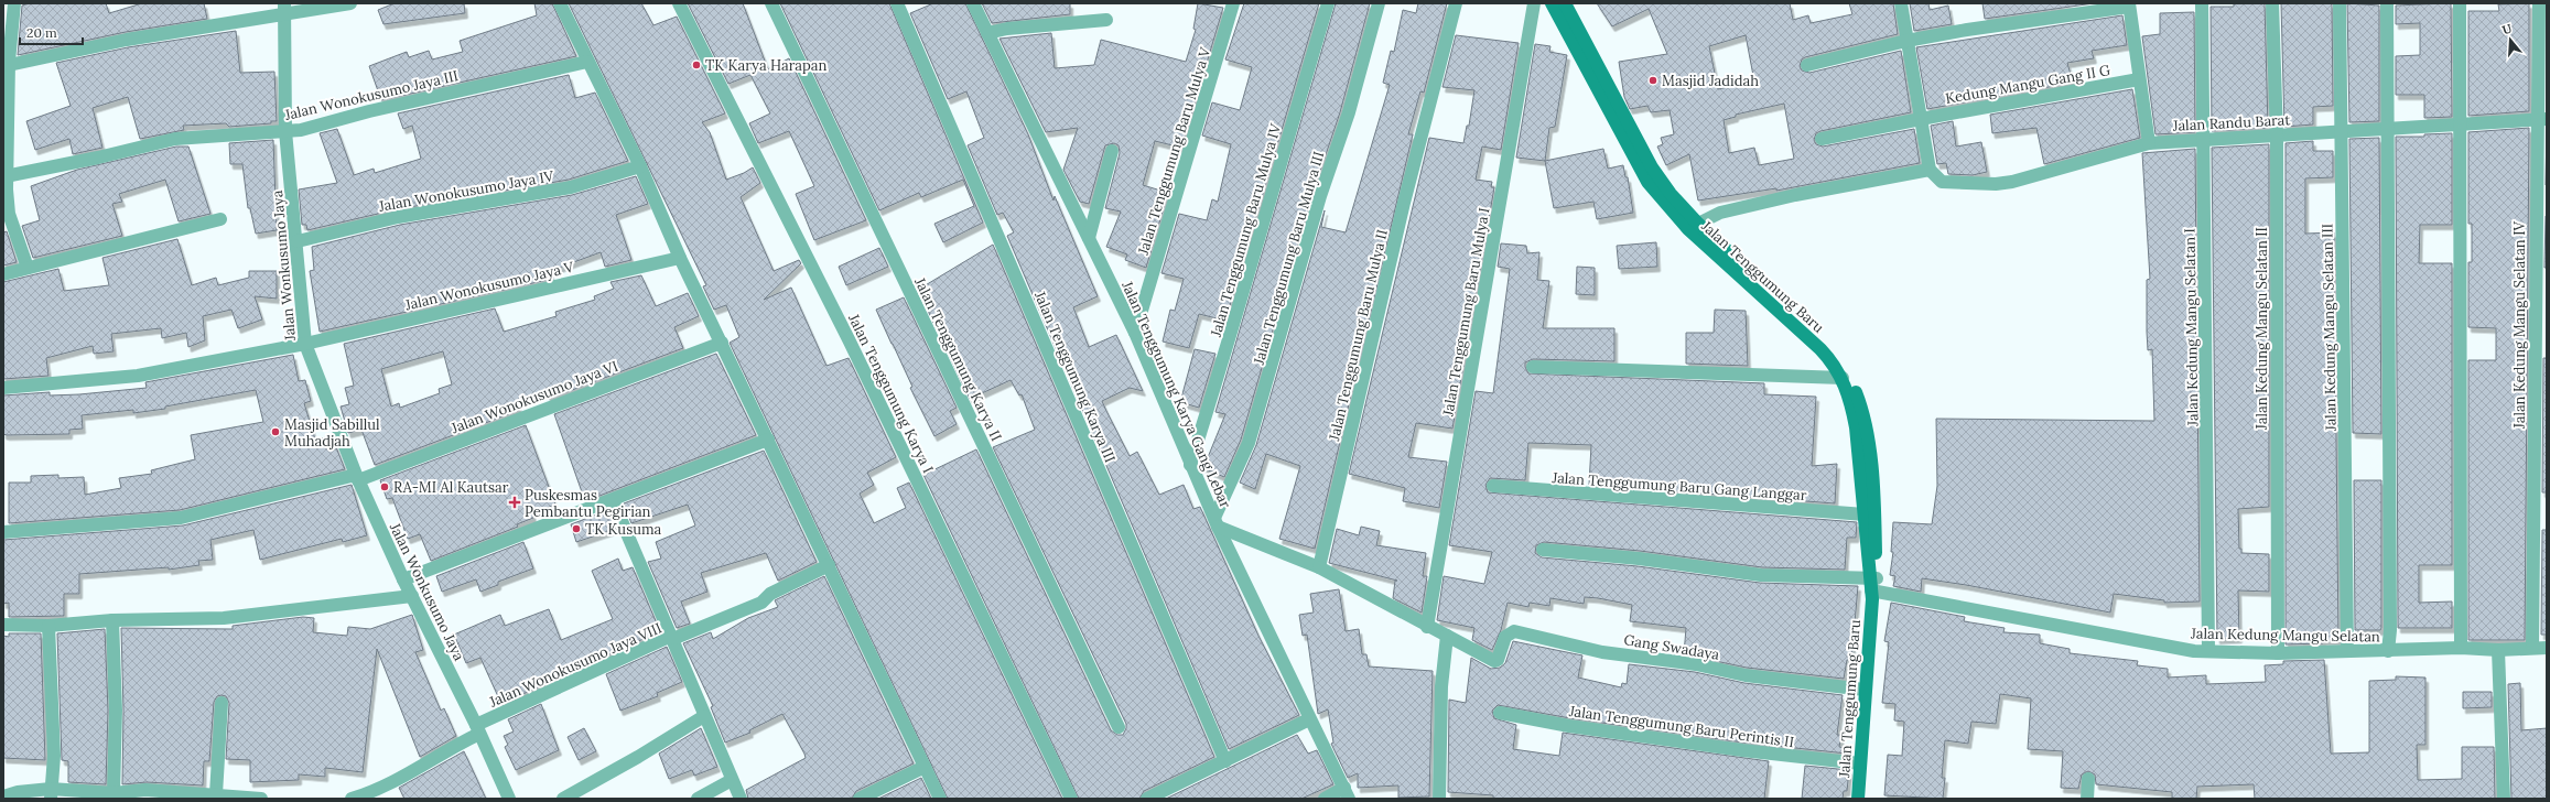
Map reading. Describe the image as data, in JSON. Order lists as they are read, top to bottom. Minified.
{"streets":{"street":["Kedung Mangu Gang II G","Jalan Wonokusumo Jaya III","Jalan Randu Barat","Jalan Tenggumung Baru Mulya V","Jalan Wonokusumo Jaya IV","Jalan Tenggumung Baru Mulya IV","Jalan Tenggumung Baru Mulya III","Jalan Wonkusumo Jaya","Jalan Tenggumung Baru","Jalan Wonokusumo Jaya V","Jalan Tenggumung Baru Mulya I","Jalan Kedung Mangu Selatan IV","Jalan Kedung Mangu Selatan I","Jalan Kedung Mangu Selatan III","Jalan Kedung Mangu Selatan II","Jalan Tenggumung Baru Mulya II","Jalan Tenggumung Karya II","Jalan Tenggumung Karya III","Jalan Tenggumung Karya I","Jalan Tenggumung Karya Gang Lebar","Jalan Wonokusumo Jaya VI","Jalan Tenggumung Baru Gang Langgar","Jalan Kedung Mangu Selatan","Gang Swadaya","Jalan Wonokusumo Jaya VIII","Jalan Tenggumung Baru Perintis II"]},"crossings":[["Jalan Wonokusumo Jaya III","Jalan Wonkusumo Jaya"],["Jalan Randu Barat","Jalan Kedung Mangu Selatan IV"],["Jalan Randu Barat","Jalan Kedung Mangu Selatan I"],["Jalan Randu Barat","Jalan Kedung Mangu Selatan III"],["Jalan Randu Barat","Jalan Kedung Mangu Selatan II"],["Jalan Tenggumung Baru Mulya V","Jalan Tenggumung Karya Gang Lebar"],["Jalan Wonokusumo Jaya IV","Jalan Wonkusumo Jaya"],["Jalan Tenggumung Baru Mulya IV","Jalan Tenggumung Karya Gang Lebar"],["Jalan Tenggumung Baru Mulya III","Jalan Tenggumung Karya Gang Lebar"],["Jalan Wonkusumo Jaya","Jalan Wonokusumo Jaya V"],["Jalan Wonkusumo Jaya","Jalan Wonokusumo Jaya VI"],["Jalan Wonkusumo Jaya","Jalan Wonokusumo Jaya VIII"],["Jalan Tenggumung Baru","Jalan Tenggumung Baru Gang Langgar"],["Jalan Tenggumung Baru","Jalan Kedung Mangu Selatan"],["Jalan Tenggumung Baru","Gang Swadaya"],["Jalan Tenggumung Baru","Jalan Tenggumung Baru Perintis II"],["Jalan Kedung Mangu Selatan IV","Jalan Kedung Mangu Selatan"],["Jalan Kedung Mangu Selatan I","Jalan Kedung Mangu Selatan"],["Jalan Kedung Mangu Selatan III","Jalan Kedung Mangu Selatan"],["Jalan Kedung Mangu Selatan II","Jalan Kedung Mangu Selatan"]],"places":{"other":["TK Karya Harapan","Masjid Jadidah","Masjid Sabillul Muhadjah","RA-MI Al Kautsar","TK Kusuma"],"health":["Puskesmas Pembantu Pegirian"]},"scale_bar":"20 m","north":"top"}
